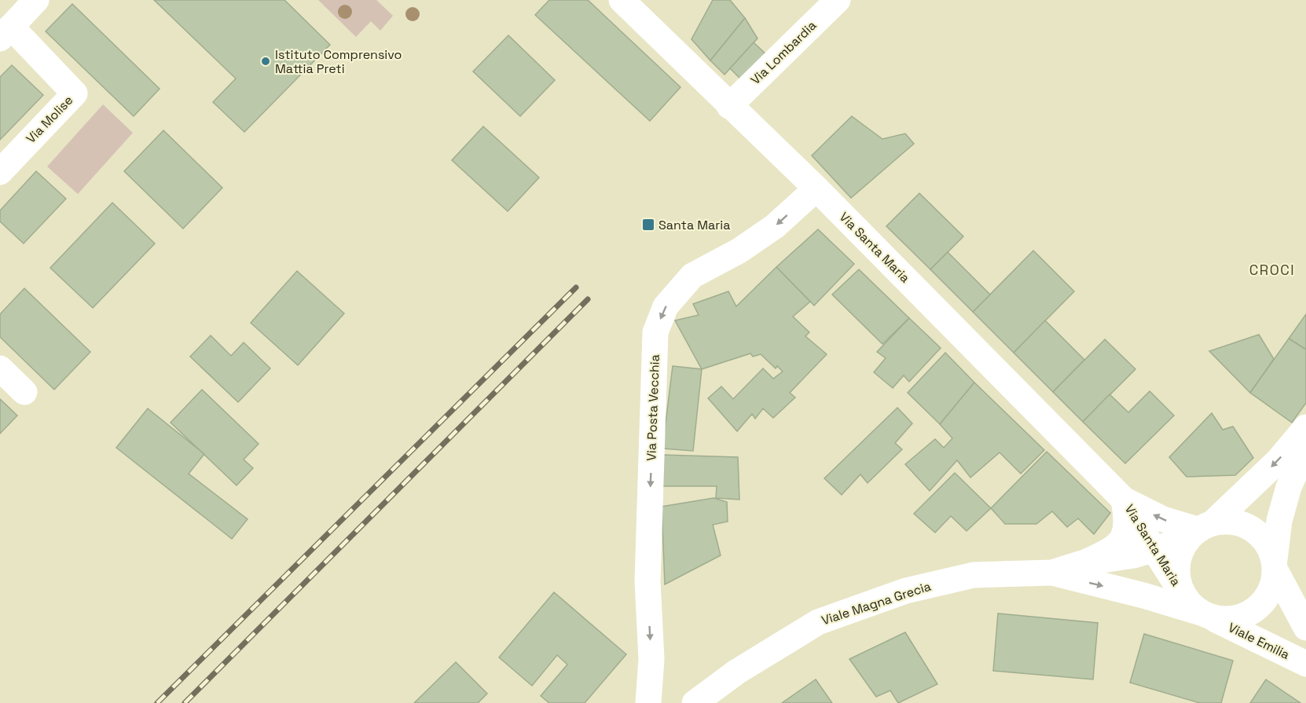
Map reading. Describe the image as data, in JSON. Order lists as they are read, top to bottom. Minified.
{"streets":{"street":["Via Lombardia","Via Molise","Via Santa Maria","Via Posta Vecchia","Viale Magna Grecia","Viale Emilia"]},"crossings":[["Via Lombardia","Via Santa Maria"],["Via Santa Maria","Via Posta Vecchia"],["Via Santa Maria","Viale Magna Grecia"],["Via Santa Maria","Viale Emilia"],["Viale Magna Grecia","Viale Emilia"]],"one_way":["Via Posta Vecchia"],"districts":["CROCI"],"places":{"other":["Istituto Comprensivo Mattia Preti"],"transit":["Santa Maria"]}}
